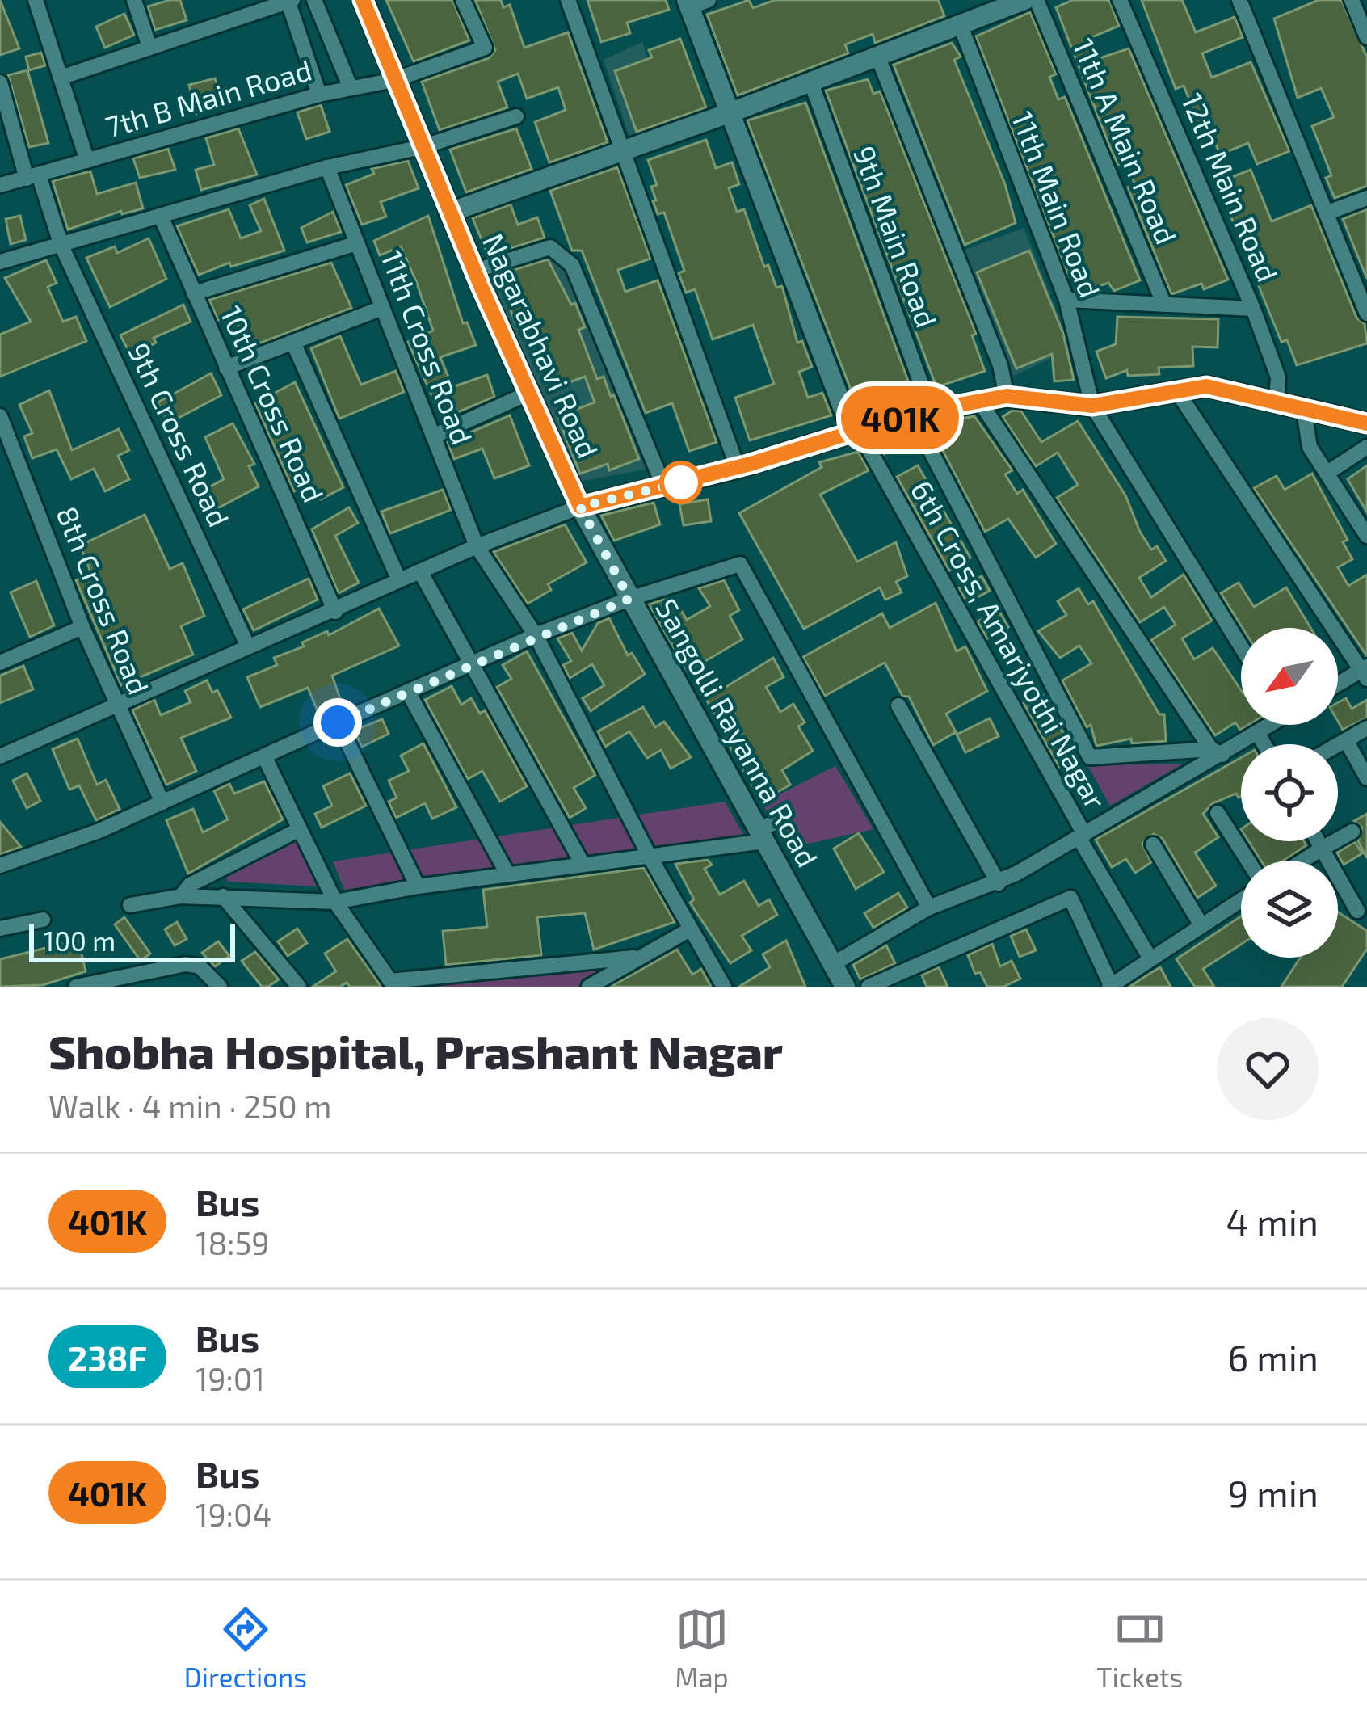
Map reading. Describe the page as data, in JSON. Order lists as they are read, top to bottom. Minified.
{"streets":{"street":["7th B Main Road","11th A Main Road","12th Main Road","11th Main Road","9th Main Road","Nagarabhavi Road","11th Cross Road","10th Cross Road","9th Cross Road","8th Cross Road","6th Cross, Amarjyothi Nagar","Sangolli Rayanna Road"]},"crossings":[["7th B Main Road","Nagarabhavi Road"],["7th B Main Road","9th Cross Road"],["12th Main Road","Nagarabhavi Road"],["11th Main Road","Nagarabhavi Road"],["9th Main Road","Nagarabhavi Road"],["Nagarabhavi Road","6th Cross, Amarjyothi Nagar"],["Nagarabhavi Road","Sangolli Rayanna Road"]],"lines":["bus line 401K"],"scale_bar":"100 m","north":"bottom left","page":{"on_map":"401K","scale":"100 m","heading":["Shobha Hospital, Prashant Nagar","Walk · 4 min · 250 m"],"list":[{"mark":"401K","name":"Bus","note":"18:59","value":"4 min"},{"mark":"238F","name":"Bus","note":"19:01","value":"6 min"},{"mark":"401K","name":"Bus","note":"19:04","value":"9 min"}],"tabs":["Directions","Map","Tickets"]}}
